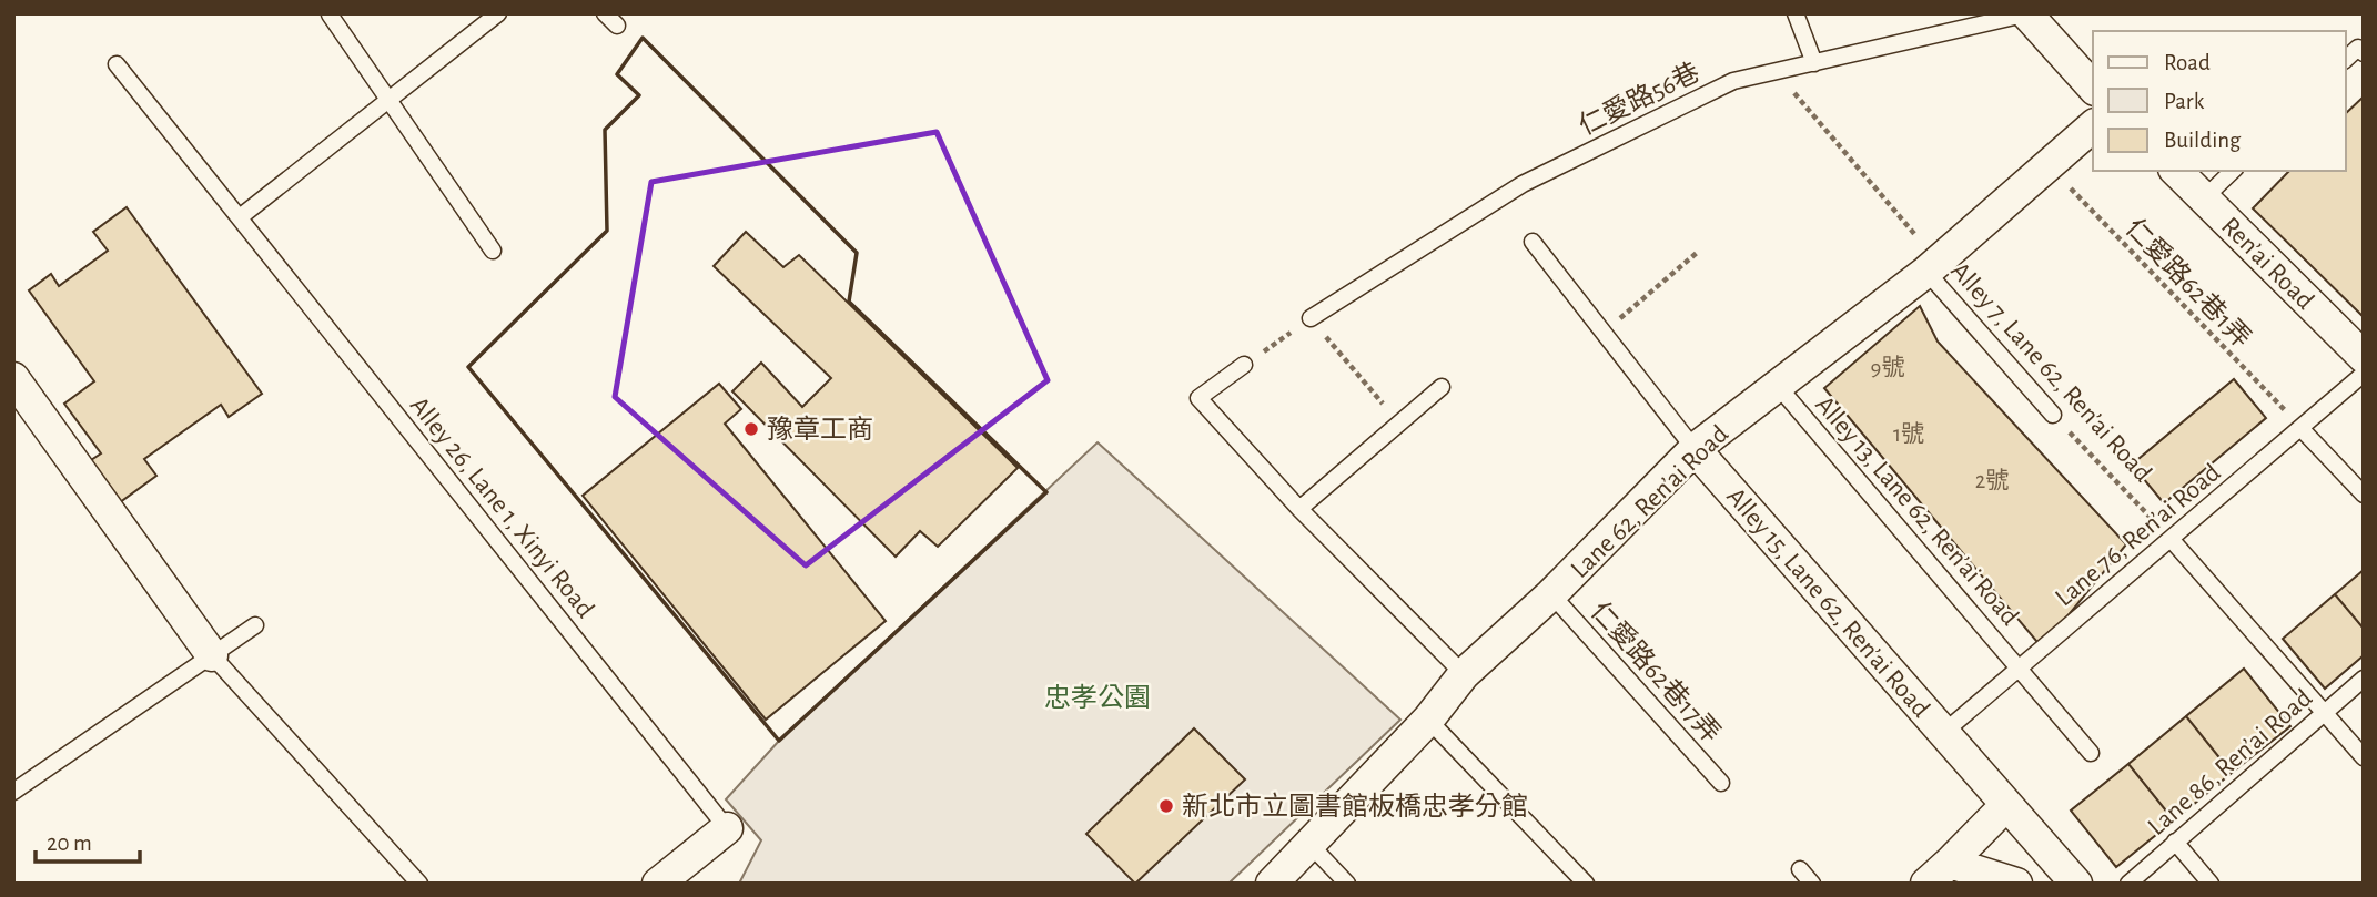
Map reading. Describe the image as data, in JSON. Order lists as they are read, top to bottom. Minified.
{"streets":{"street":["Ren’ai Road","Lane 62, Ren’ai Road","Alley 15, Lane 62, Ren’ai Road"],"lane":["仁愛路56巷","Alley 7, Lane 62, Ren’ai Road","Alley 26, Lane 1, Xinyi Road","Alley 13, Lane 62, Ren’ai Road","Lane 76, Ren’ai Road","仁愛路62巷17弄","Lane 86, Ren’ai Road"],"path":["仁愛路62巷1弄"]},"crossings":[["仁愛路62巷1弄","Lane 62, Ren’ai Road"],["仁愛路62巷1弄","Lane 76, Ren’ai Road"],["Alley 7, Lane 62, Ren’ai Road","Lane 62, Ren’ai Road"],["Alley 7, Lane 62, Ren’ai Road","Lane 76, Ren’ai Road"],["Lane 62, Ren’ai Road","Alley 13, Lane 62, Ren’ai Road"],["Lane 62, Ren’ai Road","Alley 15, Lane 62, Ren’ai Road"],["Lane 62, Ren’ai Road","仁愛路62巷17弄"],["Alley 13, Lane 62, Ren’ai Road","Lane 76, Ren’ai Road"],["Lane 76, Ren’ai Road","Alley 15, Lane 62, Ren’ai Road"]],"parks":["忠孝公園"],"places":["豫章工商","新北市立圖書館板橋忠孝分館"],"house_numbers":["9號","1號","2號"],"legend":["Road","Park","Building"],"scale_bar":"20 m"}
